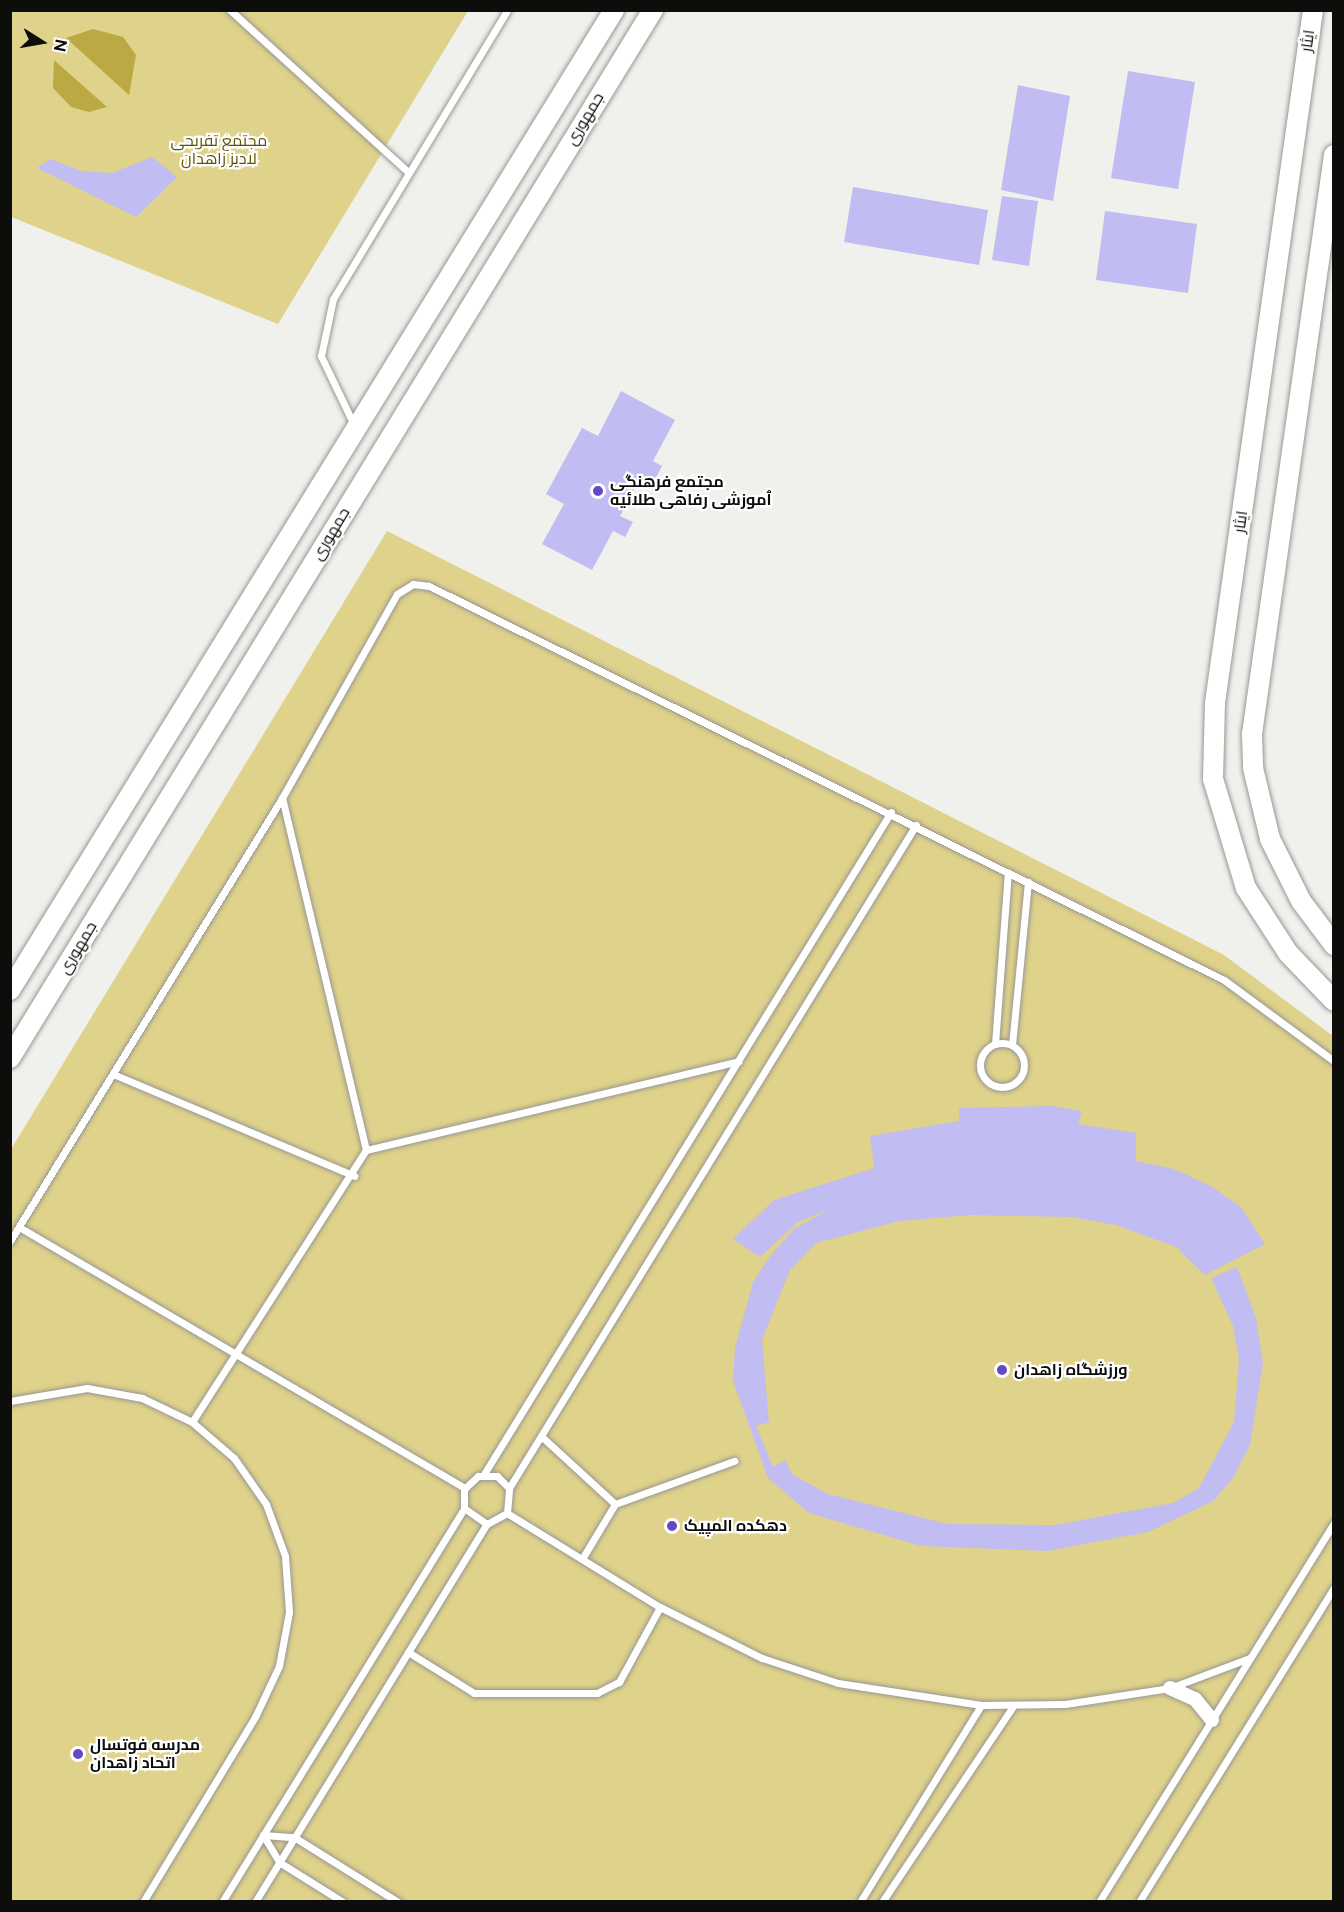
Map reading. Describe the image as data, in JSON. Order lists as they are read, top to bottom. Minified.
{"streets":{"main road":["ایثار","جمهوری"]},"parks":["مجتمع تفریحی لادیز زاهدان"],"places":["مجتمع فرهنگی ٱموزشی رفاهی طلائیه","ورزشگاه زاهدان","دهکده المپیک","مدرسه فوتسال اتحاد زاهدان"],"north":"right"}
